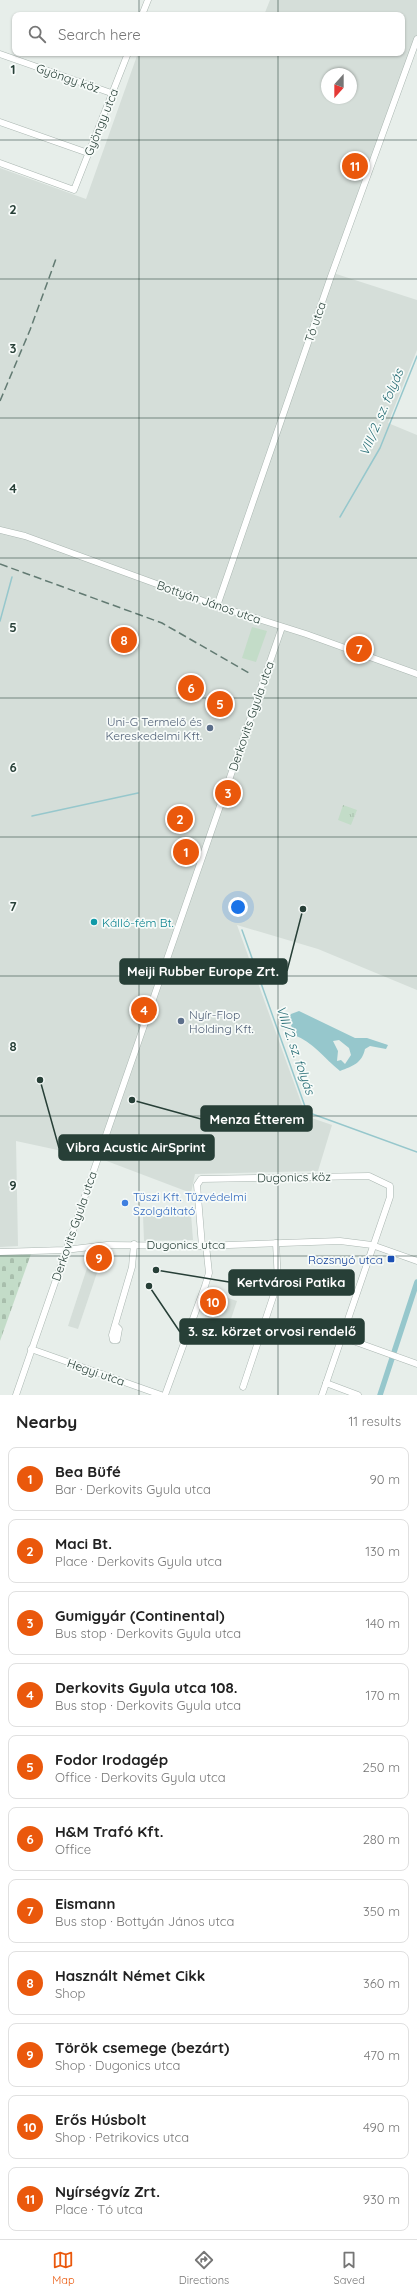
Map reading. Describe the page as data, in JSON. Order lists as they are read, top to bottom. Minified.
{"streets":{"street":["Gyöngy köz","Gyöngy utca","Tó utca","Bottyán János utca","Derkovits Gyula utca","Dugonics köz","Dugonics utca","Hegyi utca"]},"crossings":[["Gyöngy köz","Gyöngy utca"],["Tó utca","Bottyán János utca"],["Bottyán János utca","Derkovits Gyula utca"],["Derkovits Gyula utca","Dugonics utca"],["Derkovits Gyula utca","Hegyi utca"],["Dugonics köz","Dugonics utca"]],"water":["VIII/2. sz. folyás"],"places":{"other":["Uni-G Termelő és Kereskedelmi Kft.","Meiji Rubber Europe Zrt.","Kálló-fém Bt.","Nyír-Flop Holding Kft.","Vibra Acustic AirSprint","Menza Étterem","Tüszi Kft. Tűzvédelmi Szolgáltató","Kertvárosi Patika","3. sz. körzet orvosi rendelő"],"transit":["Rozsnyó utca"]},"north":"bottom","page":{"search":"Search here","pins":["11","8","7","6","5","3","2","1","4","9","10"],"heading":["Nearby","11 results"],"list":[{"mark":"1","name":"Bea Büfé","note":"Bar · Derkovits Gyula utca","value":"90 m"},{"mark":"2","name":"Maci Bt.","note":"Place · Derkovits Gyula utca","value":"130 m"},{"mark":"3","name":"Gumigyár (Continental)","note":"Bus stop · Derkovits Gyula utca","value":"140 m"},{"mark":"4","name":"Derkovits Gyula utca 108.","note":"Bus stop · Derkovits Gyula utca","value":"170 m"},{"mark":"5","name":"Fodor Irodagép","note":"Office · Derkovits Gyula utca","value":"250 m"},{"mark":"6","name":"H&M Trafó Kft.","note":"Office","value":"280 m"},{"mark":"7","name":"Eismann","note":"Bus stop · Bottyán János utca","value":"350 m"},{"mark":"8","name":"Használt Német Cikk","note":"Shop","value":"360 m"},{"mark":"9","name":"Török csemege (bezárt)","note":"Shop · Dugonics utca","value":"470 m"},{"mark":"10","name":"Erős Húsbolt","note":"Shop · Petrikovics utca","value":"490 m"},{"mark":"11","name":"Nyírségvíz Zrt.","note":"Place · Tó utca","value":"930 m"}],"nav":["Map","Directions","Saved"]},"grid":{"rows":["1","2","3","4","5","6","7","8","9"]}}
